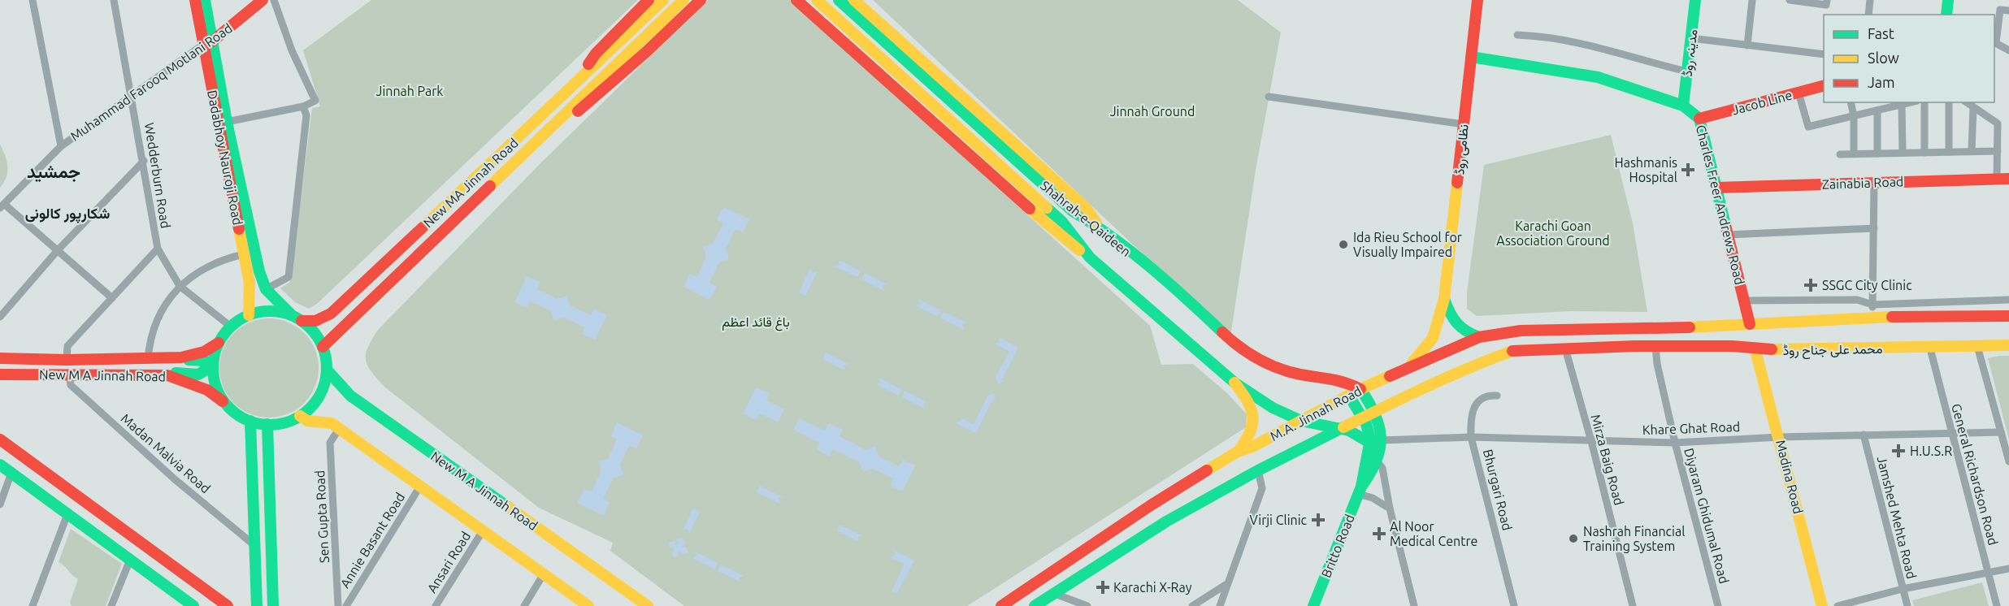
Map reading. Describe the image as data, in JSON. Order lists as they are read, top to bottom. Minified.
{"streets":{"main road":["مدینہ روڈ","Muhammad Farooq Motlani Road","Jacob Line","نظامی روڈ","Dadabhoy Nauroji Road","New MA Jinnah Road","Zainabia Road","Charles Freer Andrews Road","Shahrah-e-Qaideen","محمد علی جناح روڈ","New M A Jinnah Road","M.A. Jinnah Road","Madina Road","Britto Road"],"street":["Wedderburn Road","Khare Ghat Road","Madan Malvia Road","Mirza Baig Road","General Richardson Road","Bhurgari Road","Diyaram Ghidumal Road","Sen Gupta Road","Jamshed Mehta Road","Annie Basant Road","Ansari Road"]},"crossings":[["مدینہ روڈ","Charles Freer Andrews Road"],["Muhammad Farooq Motlani Road","Dadabhoy Nauroji Road"],["Muhammad Farooq Motlani Road","Wedderburn Road"],["Jacob Line","Charles Freer Andrews Road"],["نظامی روڈ","Charles Freer Andrews Road"],["نظامی روڈ","M.A. Jinnah Road"],["Dadabhoy Nauroji Road","Wedderburn Road"],["Dadabhoy Nauroji Road","New MA Jinnah Road"],["Dadabhoy Nauroji Road","New M A Jinnah Road"],["Wedderburn Road","New MA Jinnah Road"],["Wedderburn Road","New M A Jinnah Road"],["New MA Jinnah Road","New M A Jinnah Road"],["Zainabia Road","Charles Freer Andrews Road"],["Charles Freer Andrews Road","M.A. Jinnah Road"],["Shahrah-e-Qaideen","M.A. Jinnah Road"],["Shahrah-e-Qaideen","Khare Ghat Road"],["Shahrah-e-Qaideen","Britto Road"],["محمد علی جناح روڈ","M.A. Jinnah Road"],["محمد علی جناح روڈ","General Richardson Road"],["محمد علی جناح روڈ","Madina Road"],["محمد علی جناح روڈ","Diyaram Ghidumal Road"],["New M A Jinnah Road","Madan Malvia Road"],["M.A. Jinnah Road","Mirza Baig Road"],["M.A. Jinnah Road","Diyaram Ghidumal Road"],["M.A. Jinnah Road","Britto Road"],["Khare Ghat Road","Mirza Baig Road"],["Khare Ghat Road","General Richardson Road"],["Khare Ghat Road","Madina Road"],["Khare Ghat Road","Bhurgari Road"],["Khare Ghat Road","Diyaram Ghidumal Road"],["Khare Ghat Road","Jamshed Mehta Road"],["Khare Ghat Road","Britto Road"]],"districts":["جمشید","شکارپور کالونی"],"parks":["Jinnah Park","Jinnah Ground","Karachi Goan Association Ground","باغ قائد اعظم"],"places":{"health":["Hashmanis Hospital","SSGC City Clinic","H.U.S.R","Virji Clinic","Al Noor Medical Centre","Karachi X-Ray"],"other":["Ida Rieu School for Visually Impaired","Nashrah Financial Training System"]},"legend":["Fast","Slow","Jam"]}
